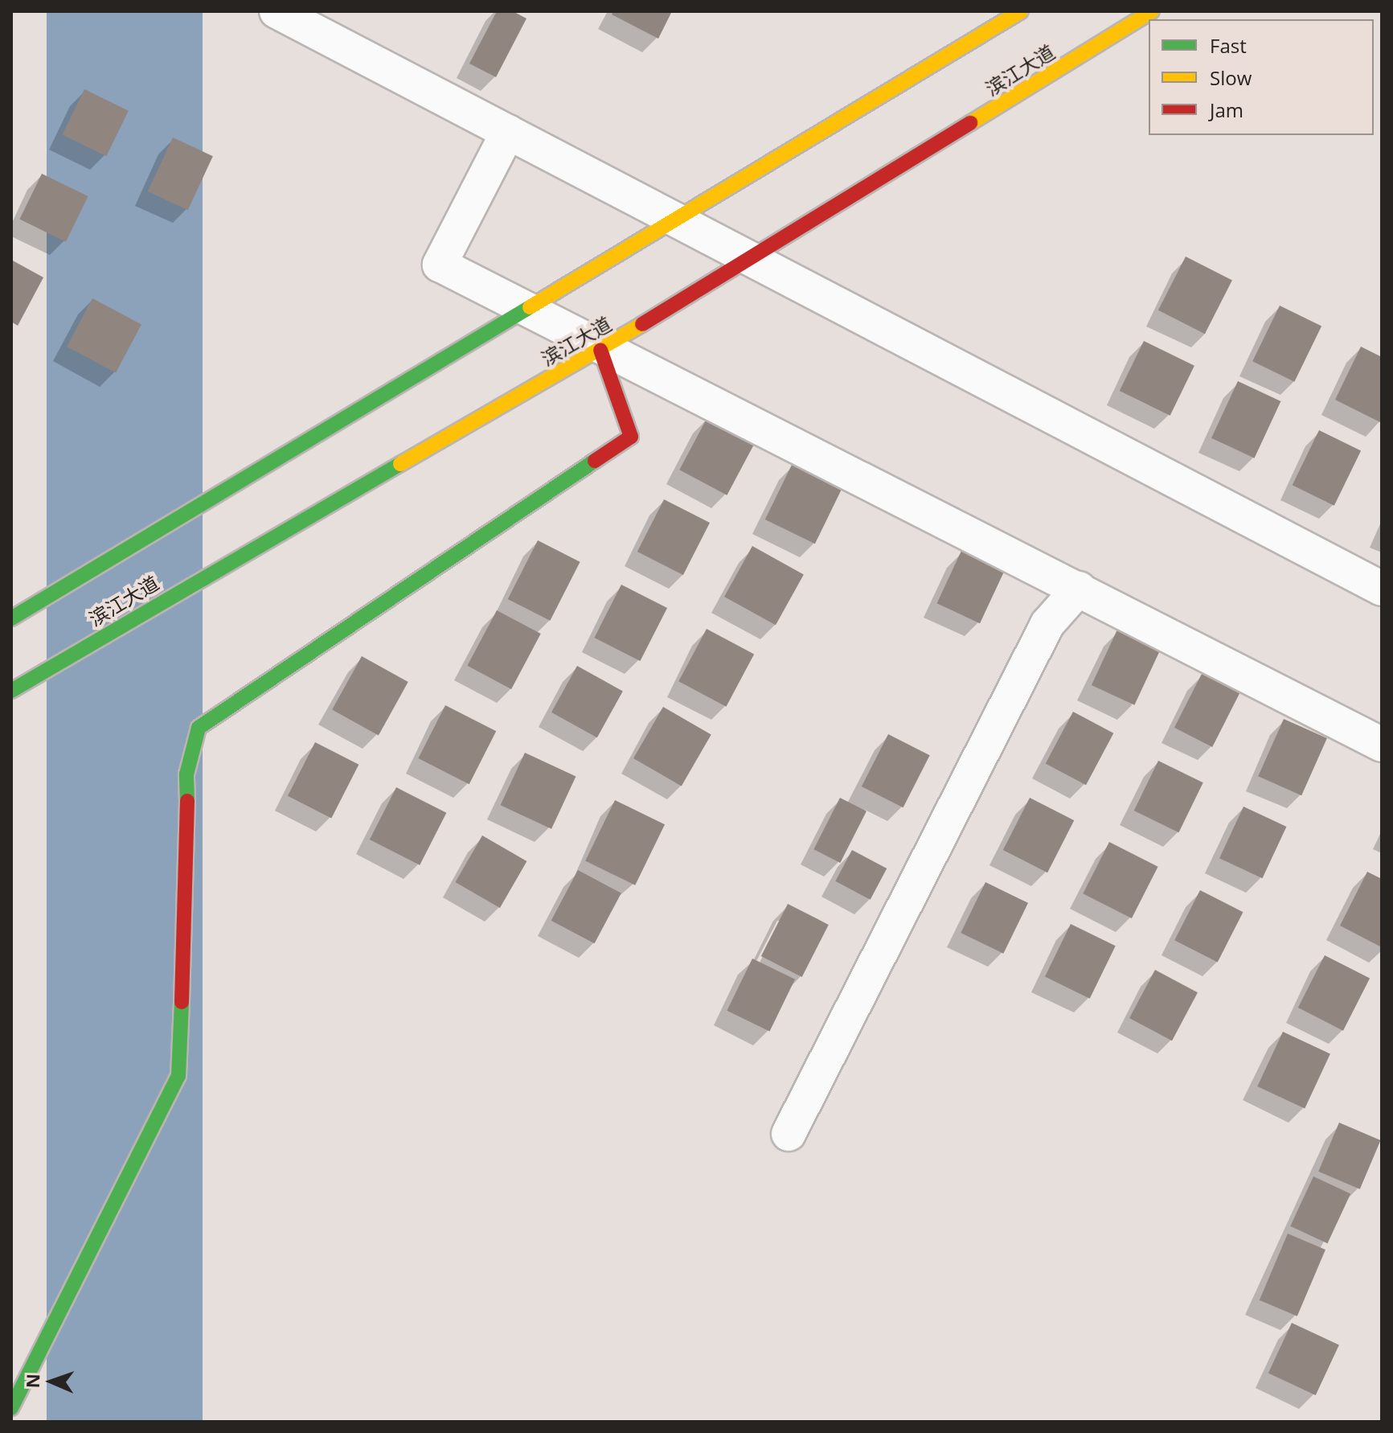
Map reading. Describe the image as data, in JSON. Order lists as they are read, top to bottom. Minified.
{"streets":{"main road":["滨江大道"]},"legend":["Fast","Slow","Jam"],"north":"left"}
